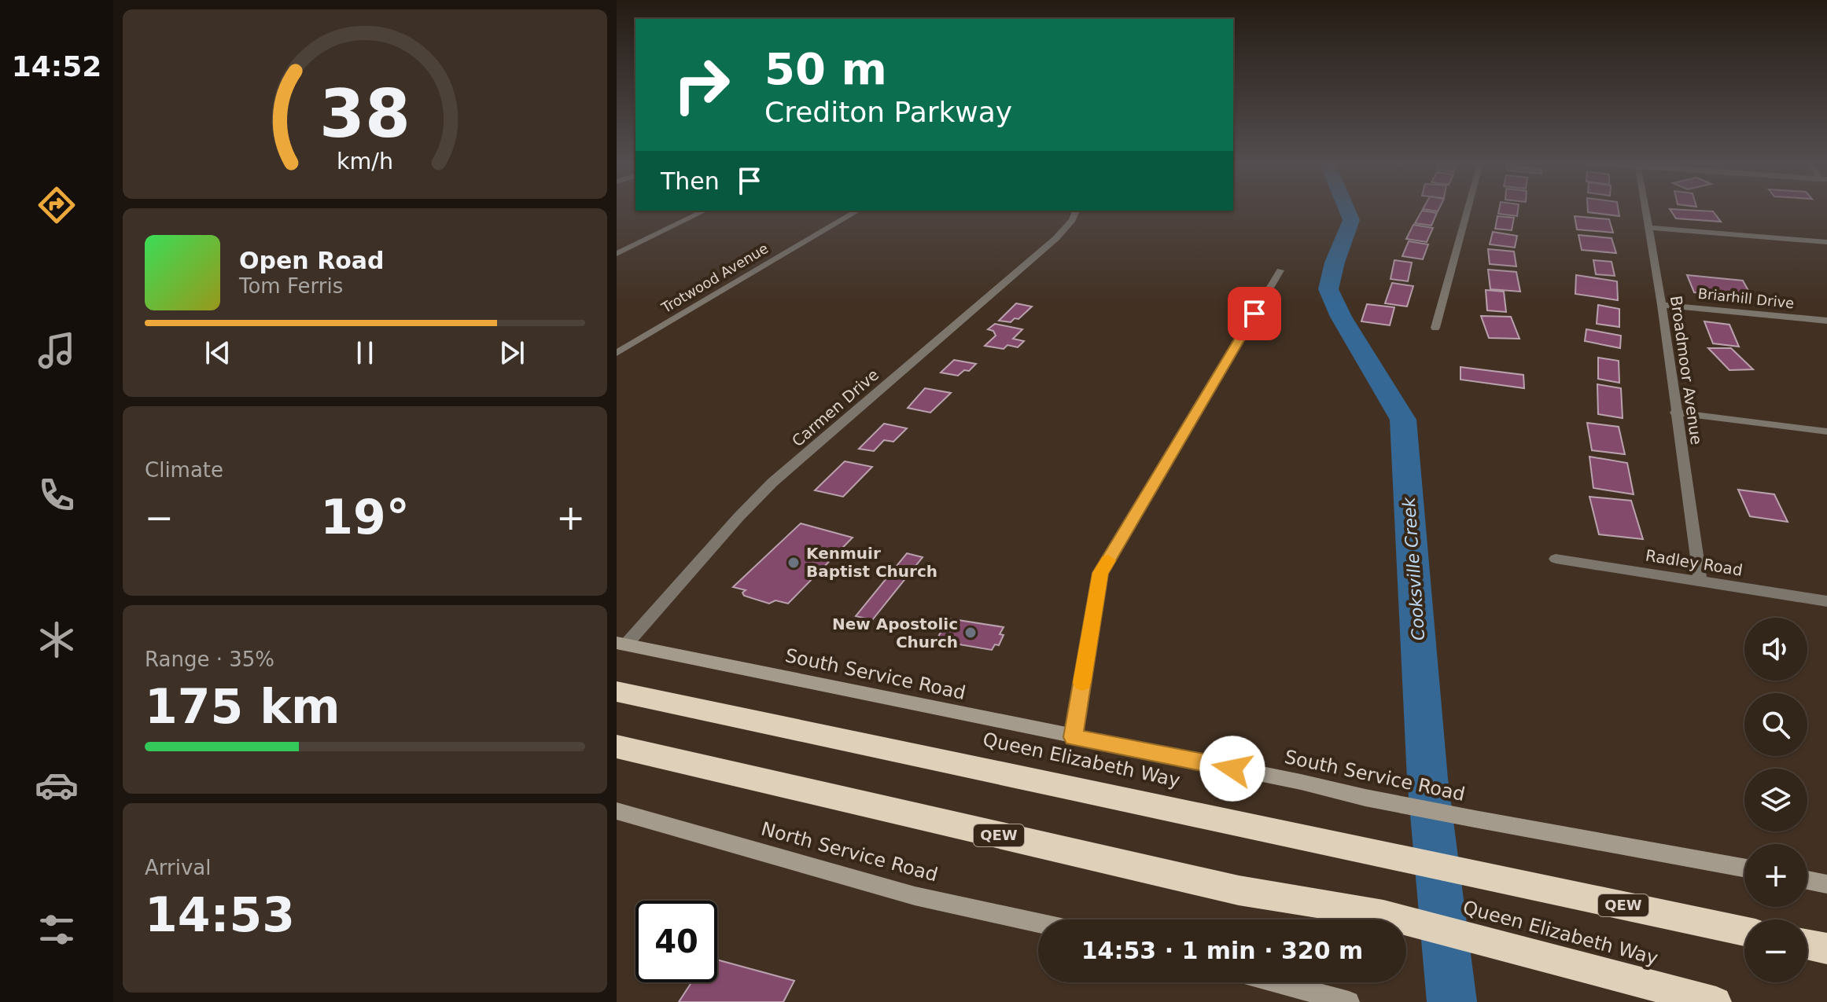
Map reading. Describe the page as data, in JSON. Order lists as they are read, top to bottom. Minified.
{"streets":{"highway":["Queen Elizabeth Way","QEW"],"street":["Trotwood Avenue","Briarhill Drive","Broadmoor Avenue","Carmen Drive","Radley Road","South Service Road","North Service Road"]},"crossings":[["Briarhill Drive","Broadmoor Avenue"],["Broadmoor Avenue","Radley Road"],["Carmen Drive","South Service Road"]],"water":["Cooksville Creek"],"places":["Kenmuir Baptist Church","New Apostolic Church"],"page":{"tabs":"14:52","turn":["50 m","Crediton Parkway"],"then":"Then","song":["Open Road","Tom Ferris"],"tile":["Climate",["Range · 35%","175 km"],["Arrival","14:53"]],"heat":["−","19°","+"],"map_buttons":["+","−"],"limit":"40","trip":"14:53 · 1 min · 320 m","gauge":["38","km/h"]}}
